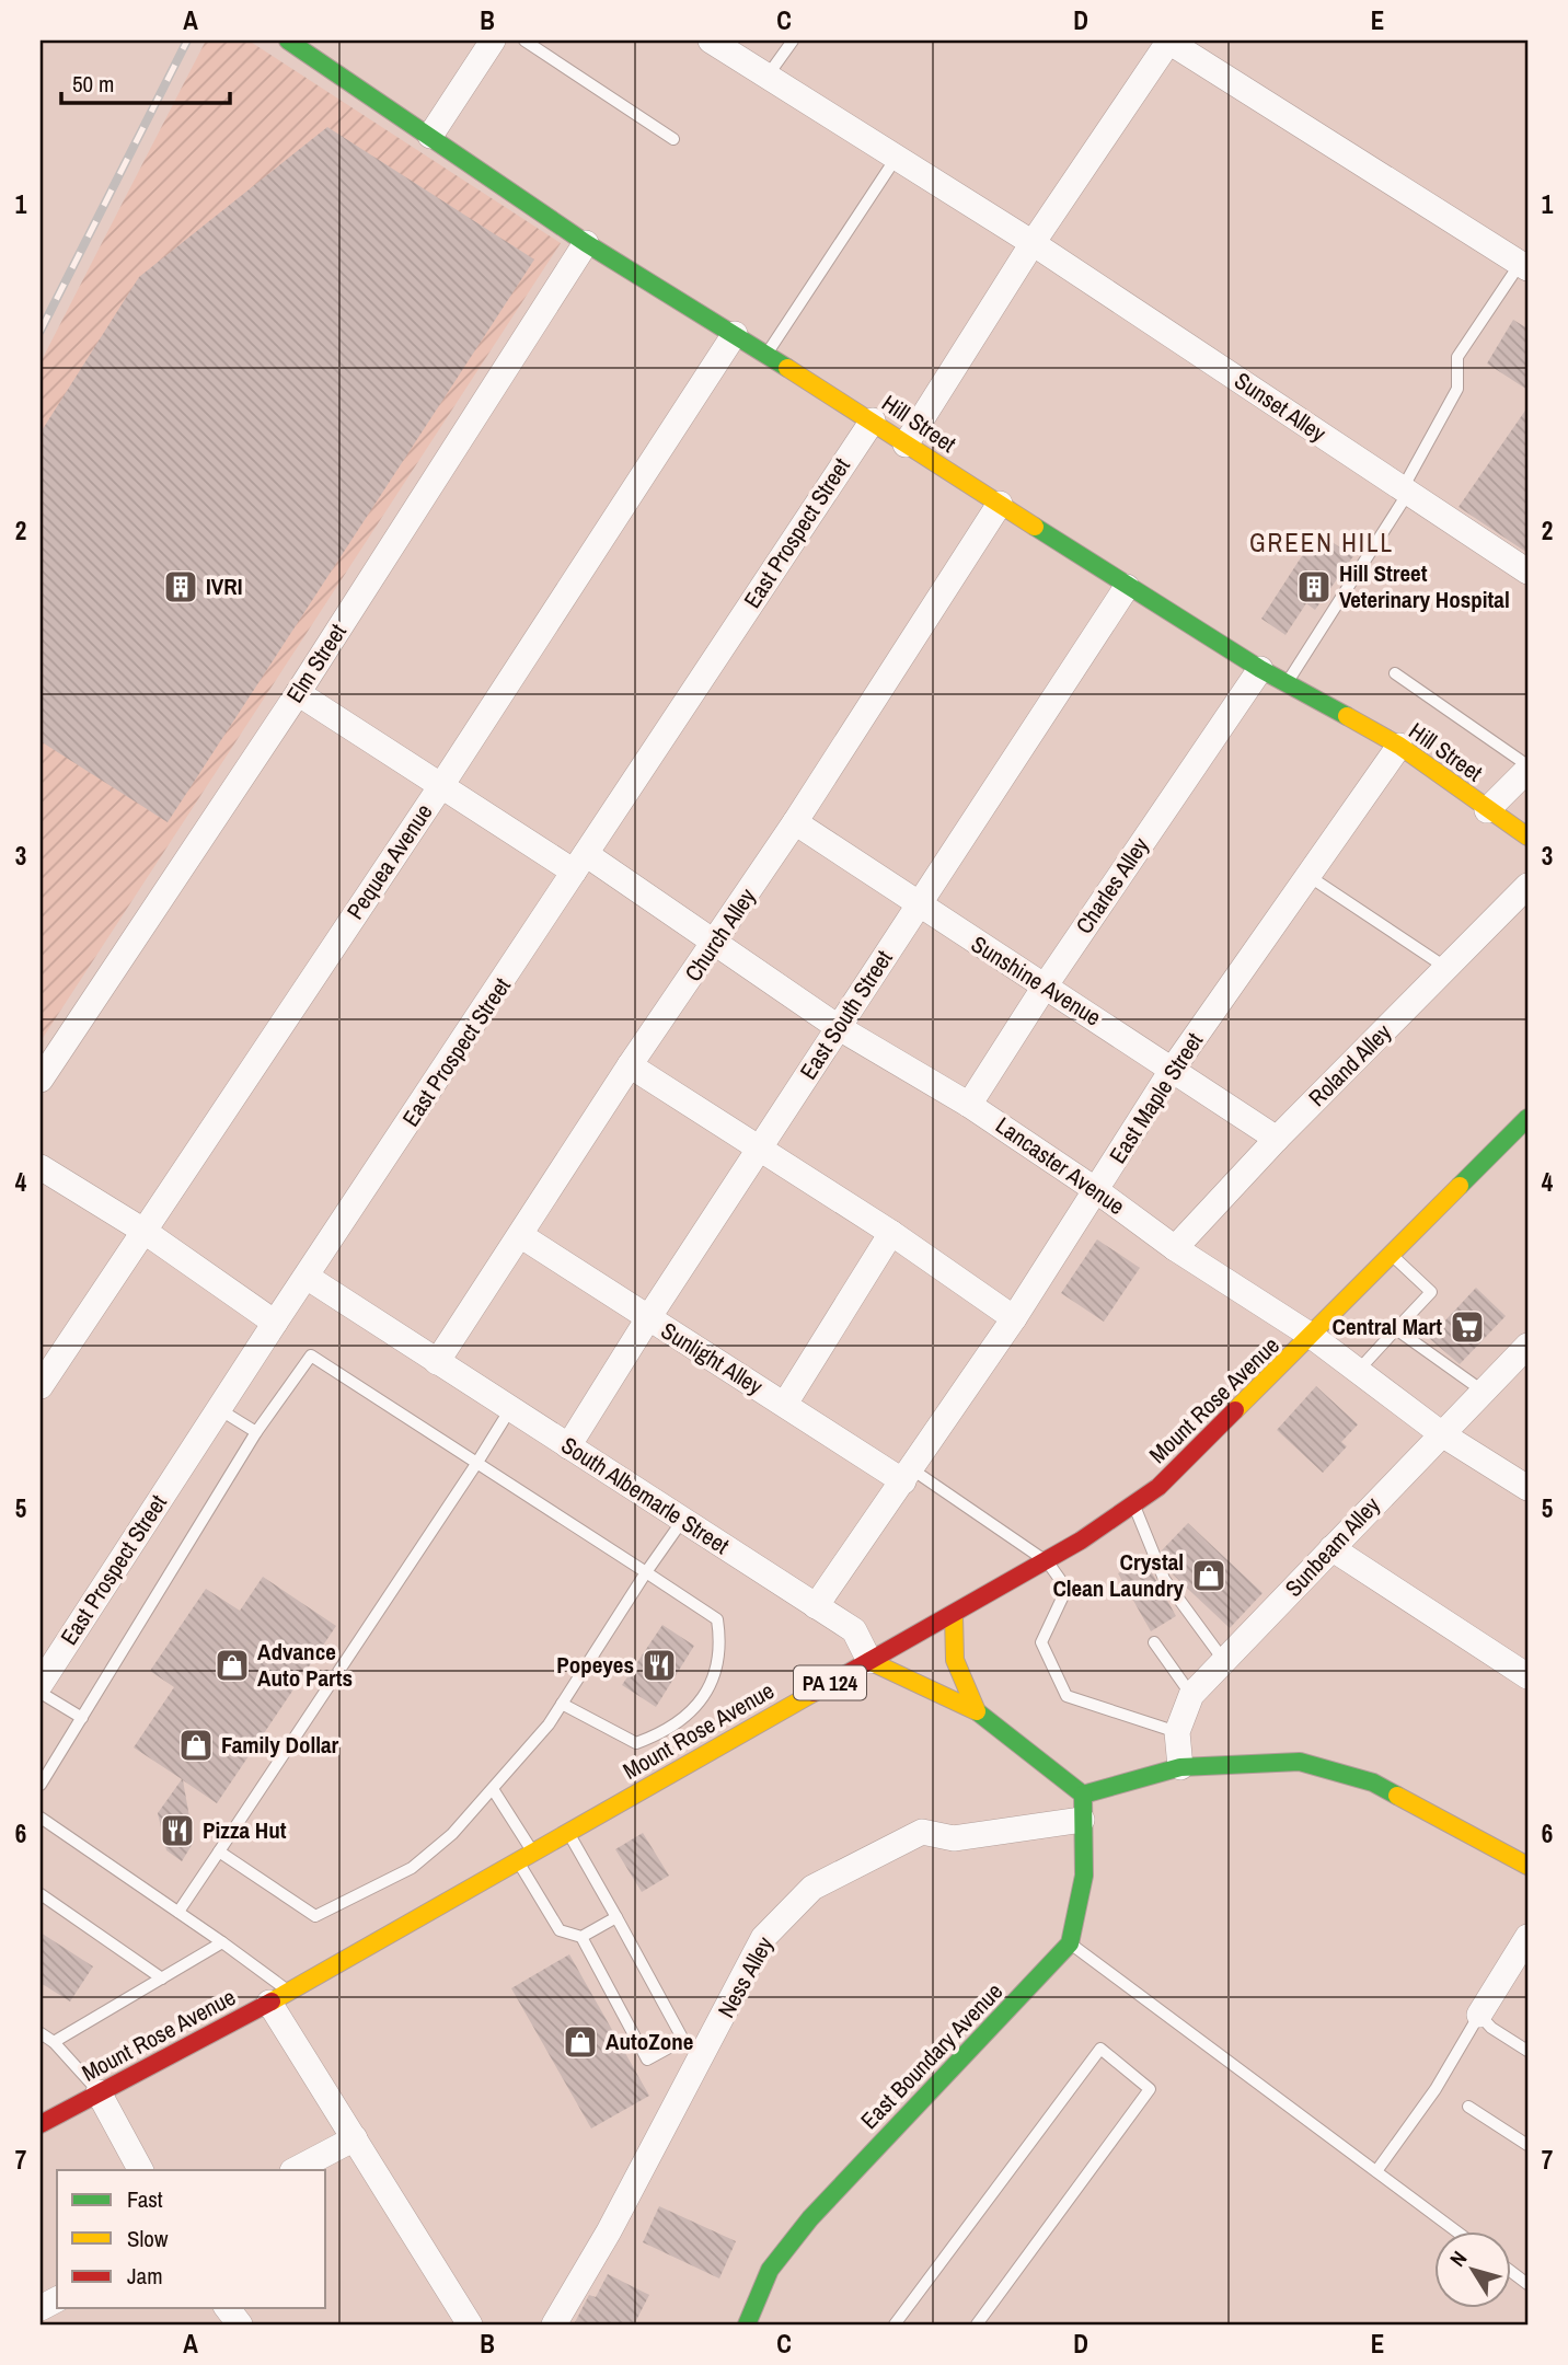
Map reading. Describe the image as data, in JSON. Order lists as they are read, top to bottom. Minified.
{"streets":{"main road":["Hill Street","Mount Rose Avenue","PA 124","East Boundary Avenue"],"street":["Sunset Alley","East Prospect Street","Elm Street","Pequea Avenue","Charles Alley","Church Alley","Sunshine Avenue","East South Street","Roland Alley","East Maple Street","Lancaster Avenue","Sunlight Alley","South Albemarle Street","Sunbeam Alley","Ness Alley"]},"crossings":[["Hill Street","East Prospect Street"],["Hill Street","Elm Street"],["Hill Street","Pequea Avenue"],["Hill Street","Charles Alley"],["Hill Street","Church Alley"],["Hill Street","East South Street"],["Hill Street","East Maple Street"],["East Prospect Street","Lancaster Avenue"],["East Prospect Street","South Albemarle Street"],["Elm Street","Lancaster Avenue"],["Pequea Avenue","Lancaster Avenue"],["Charles Alley","Sunshine Avenue"],["Charles Alley","Lancaster Avenue"],["Church Alley","Sunshine Avenue"],["Church Alley","Lancaster Avenue"],["Church Alley","Sunlight Alley"],["Church Alley","South Albemarle Street"],["Sunshine Avenue","East South Street"],["Sunshine Avenue","Roland Alley"],["Sunshine Avenue","East Maple Street"],["East South Street","Lancaster Avenue"],["East South Street","Sunlight Alley"],["East South Street","South Albemarle Street"],["Roland Alley","Lancaster Avenue"],["East Maple Street","Lancaster Avenue"],["East Maple Street","Sunlight Alley"],["East Maple Street","South Albemarle Street"],["Lancaster Avenue","Mount Rose Avenue"],["Lancaster Avenue","Sunbeam Alley"],["Mount Rose Avenue","South Albemarle Street"]],"districts":["GREEN HILL"],"places":{"building":["IVRI","Hill Street Veterinary Hospital"],"supermarket":["Central Mart"],"shop":["Crystal Clean Laundry","Advance Auto Parts","Family Dollar","AutoZone"],"restaurant":["Popeyes","Pizza Hut"]},"legend":["Fast","Slow","Jam"],"scale_bar":"50 m","north":"top left","grid":{"columns":["A","B","C","D","E"],"rows":["1","2","3","4","5","6","7"]}}
